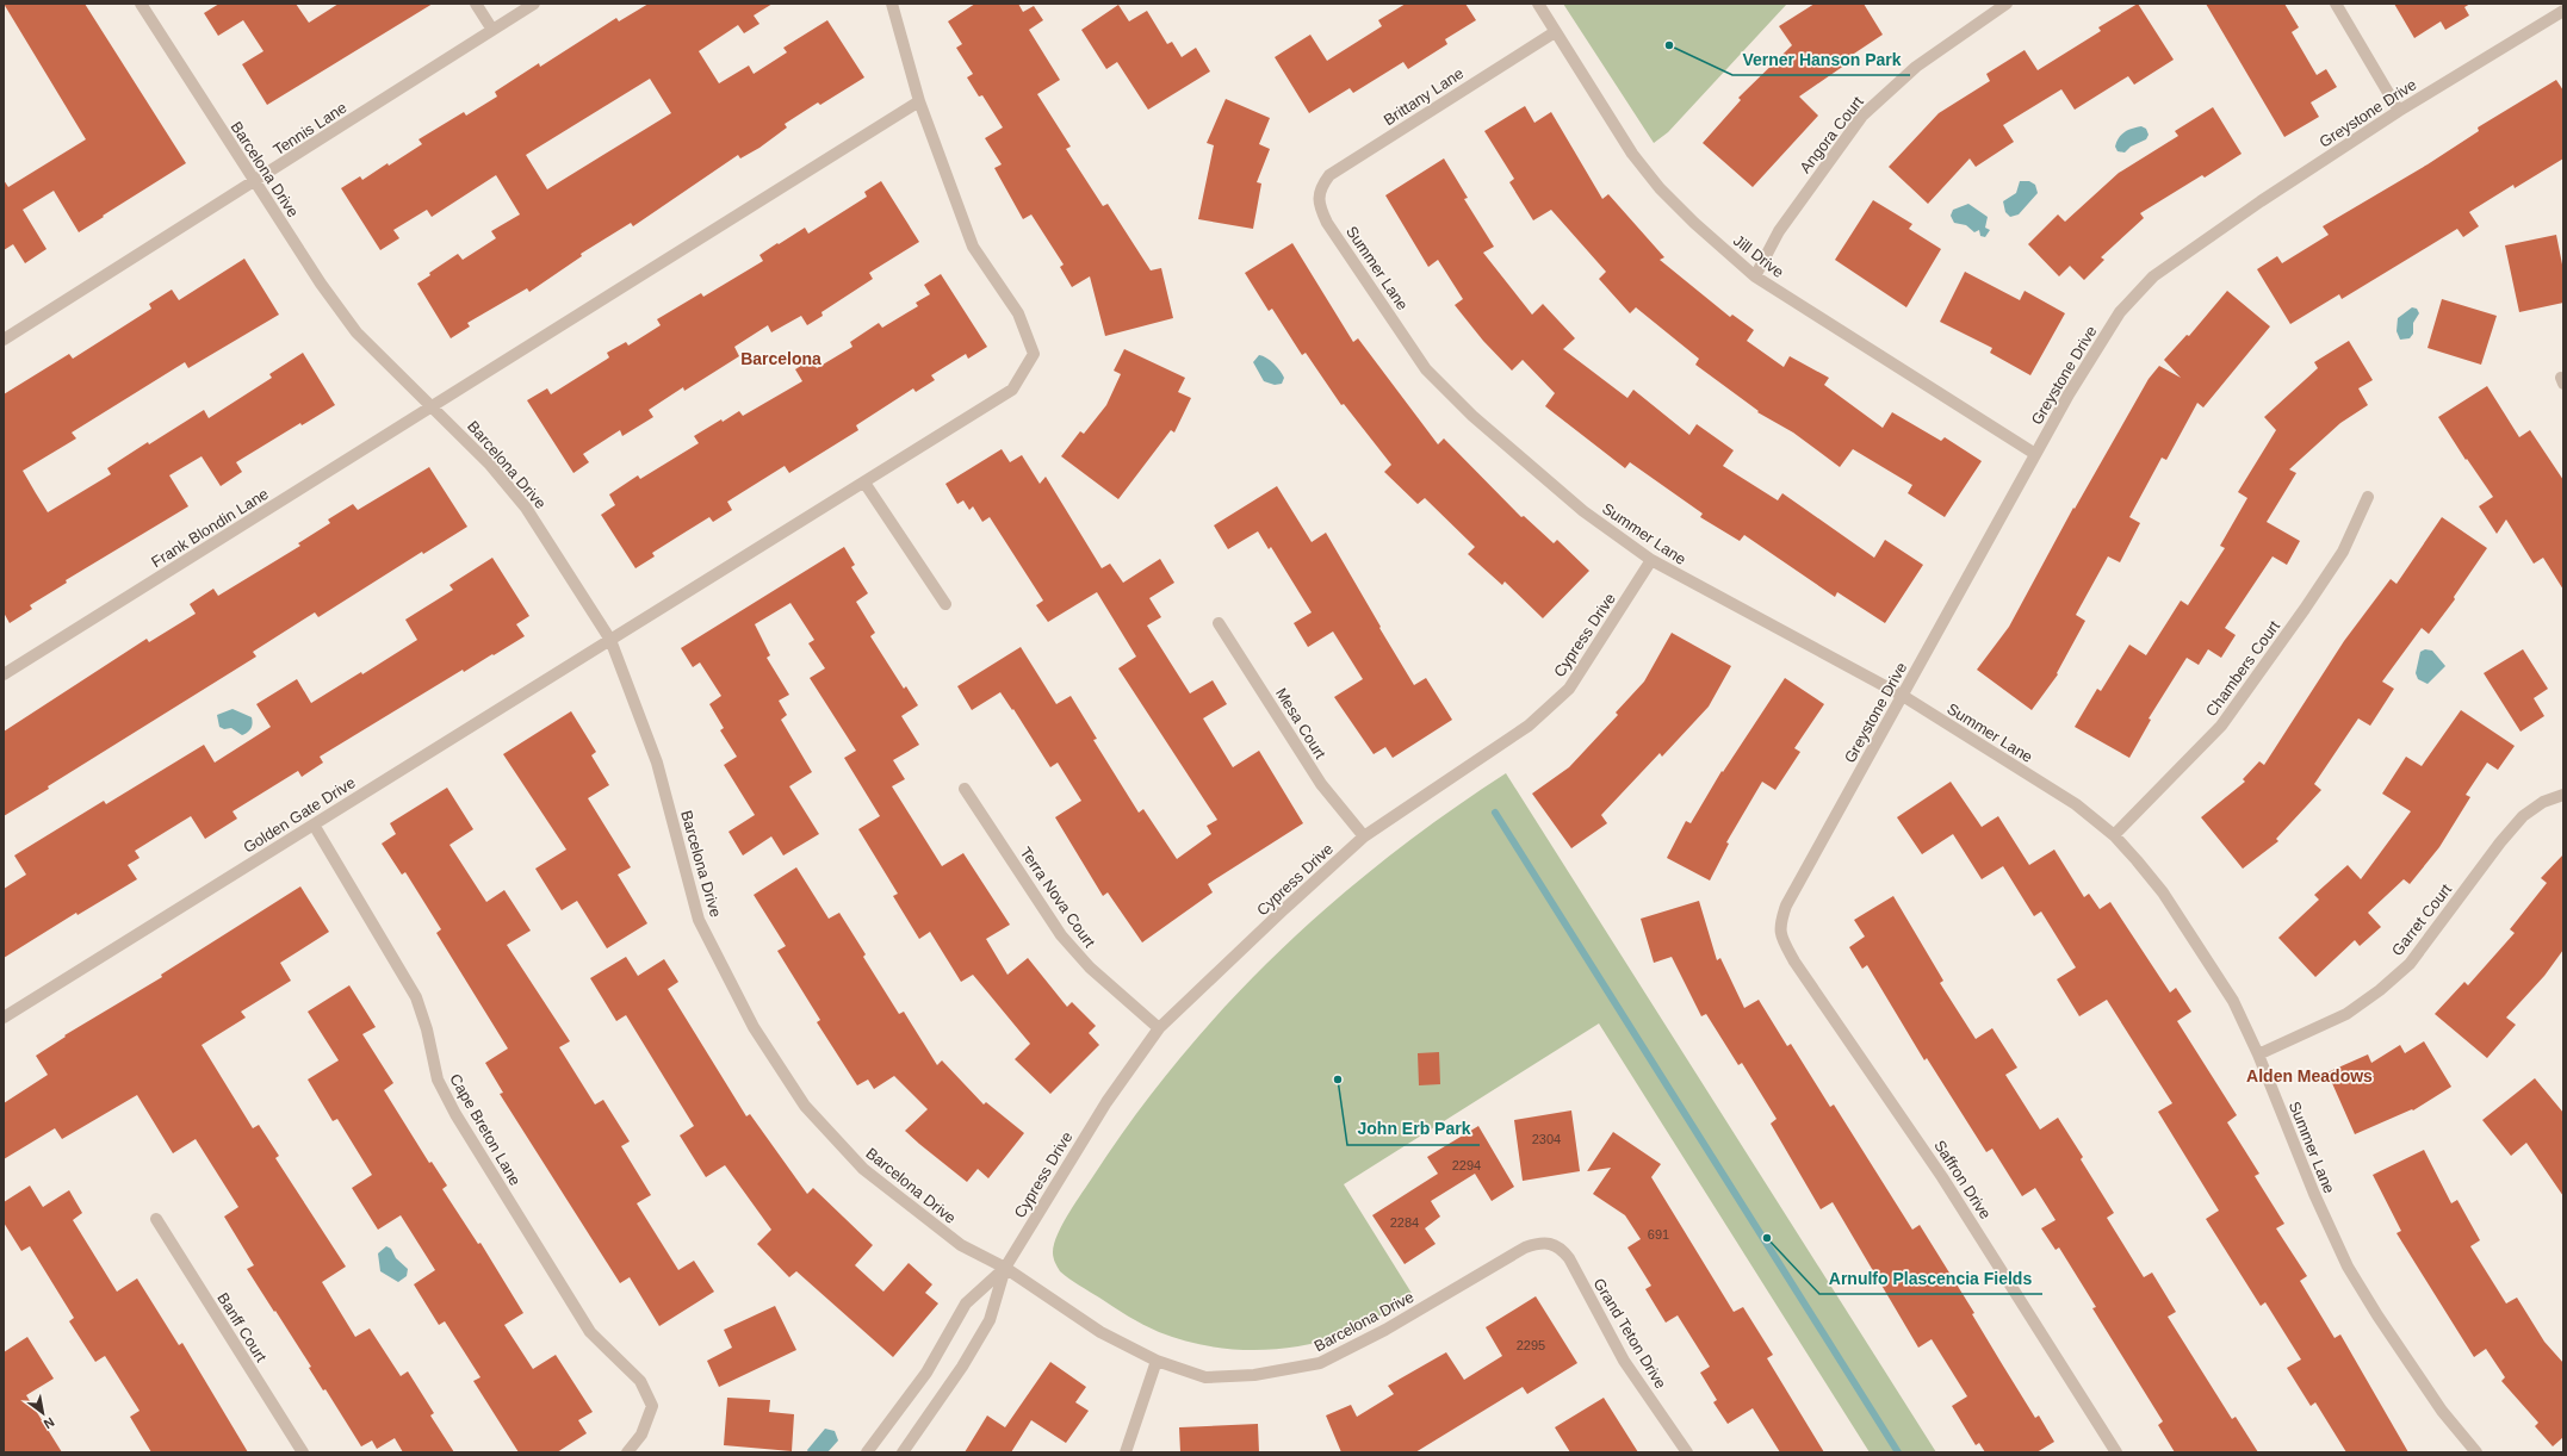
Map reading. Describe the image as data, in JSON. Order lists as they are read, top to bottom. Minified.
{"streets":{"street":["Brittany Lane","Greystone Drive","Tennis Lane","Angora Court","Barcelona Drive","Jill Drive","Summer Lane","Frank Blondin Lane","Cypress Drive","Chambers Court","Mesa Court","Golden Gate Drive","Terra Nova Court","Garret Court","Cape Breton Lane","Saffron Drive","Banff Court","Grand Teton Drive"]},"crossings":[["Brittany Lane","Jill Drive"],["Brittany Lane","Summer Lane"],["Greystone Drive","Jill Drive"],["Greystone Drive","Summer Lane"],["Greystone Drive","Saffron Drive"],["Tennis Lane","Barcelona Drive"],["Angora Court","Jill Drive"],["Barcelona Drive","Frank Blondin Lane"],["Barcelona Drive","Cypress Drive"],["Barcelona Drive","Golden Gate Drive"],["Barcelona Drive","Grand Teton Drive"],["Summer Lane","Cypress Drive"],["Summer Lane","Chambers Court"],["Summer Lane","Garret Court"],["Frank Blondin Lane","Golden Gate Drive"],["Cypress Drive","Mesa Court"],["Cypress Drive","Terra Nova Court"],["Golden Gate Drive","Cape Breton Lane"]],"districts":["Barcelona","Alden Meadows"],"places":["Verner Hanson Park","John Erb Park","Arnulfo Plascencia Fields"],"house_numbers":["2304","2294","2284","691","2295"],"north":"bottom right"}
